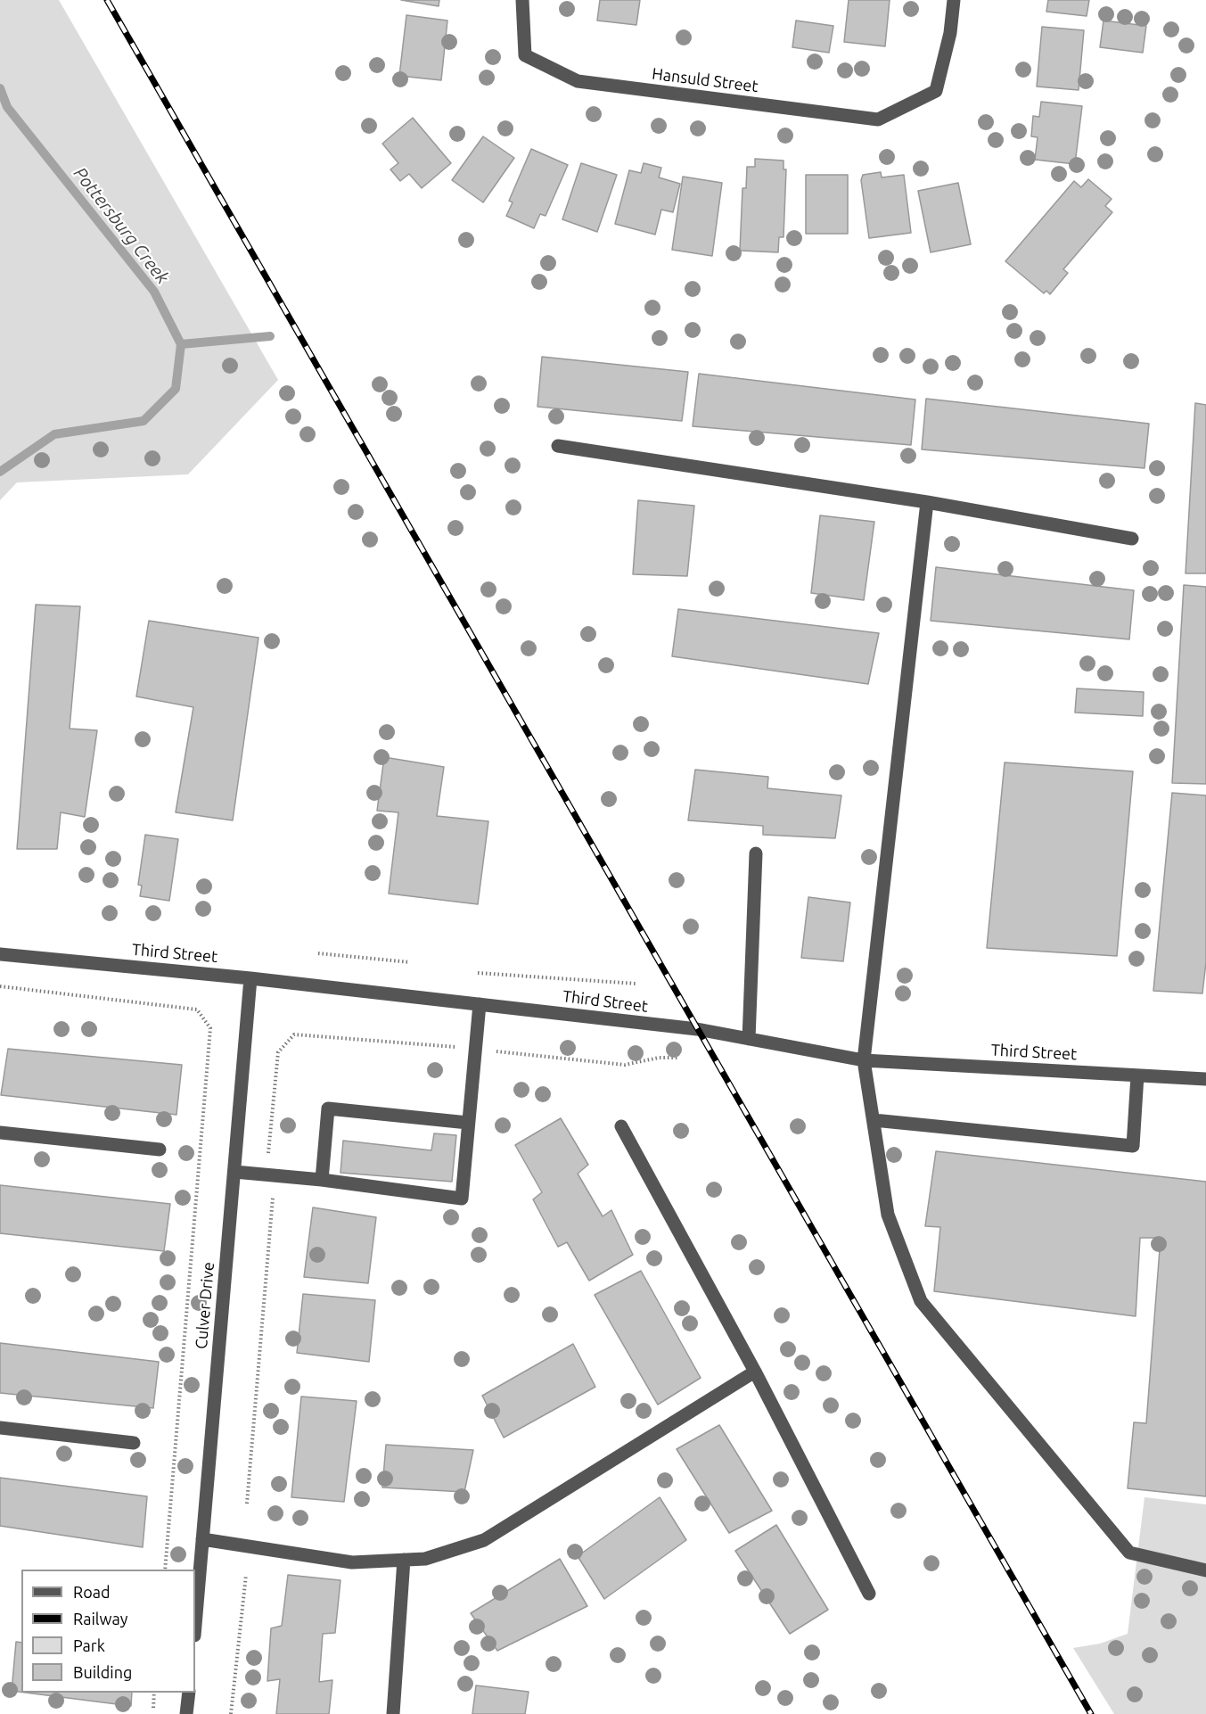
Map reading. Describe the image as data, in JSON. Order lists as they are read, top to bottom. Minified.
{"streets":{"street":["Hansuld Street","Third Street","Culver Drive"]},"crossings":[["Third Street","Culver Drive"]],"water":["Pottersburg Creek"],"legend":["Road","Railway","Park","Building"]}
